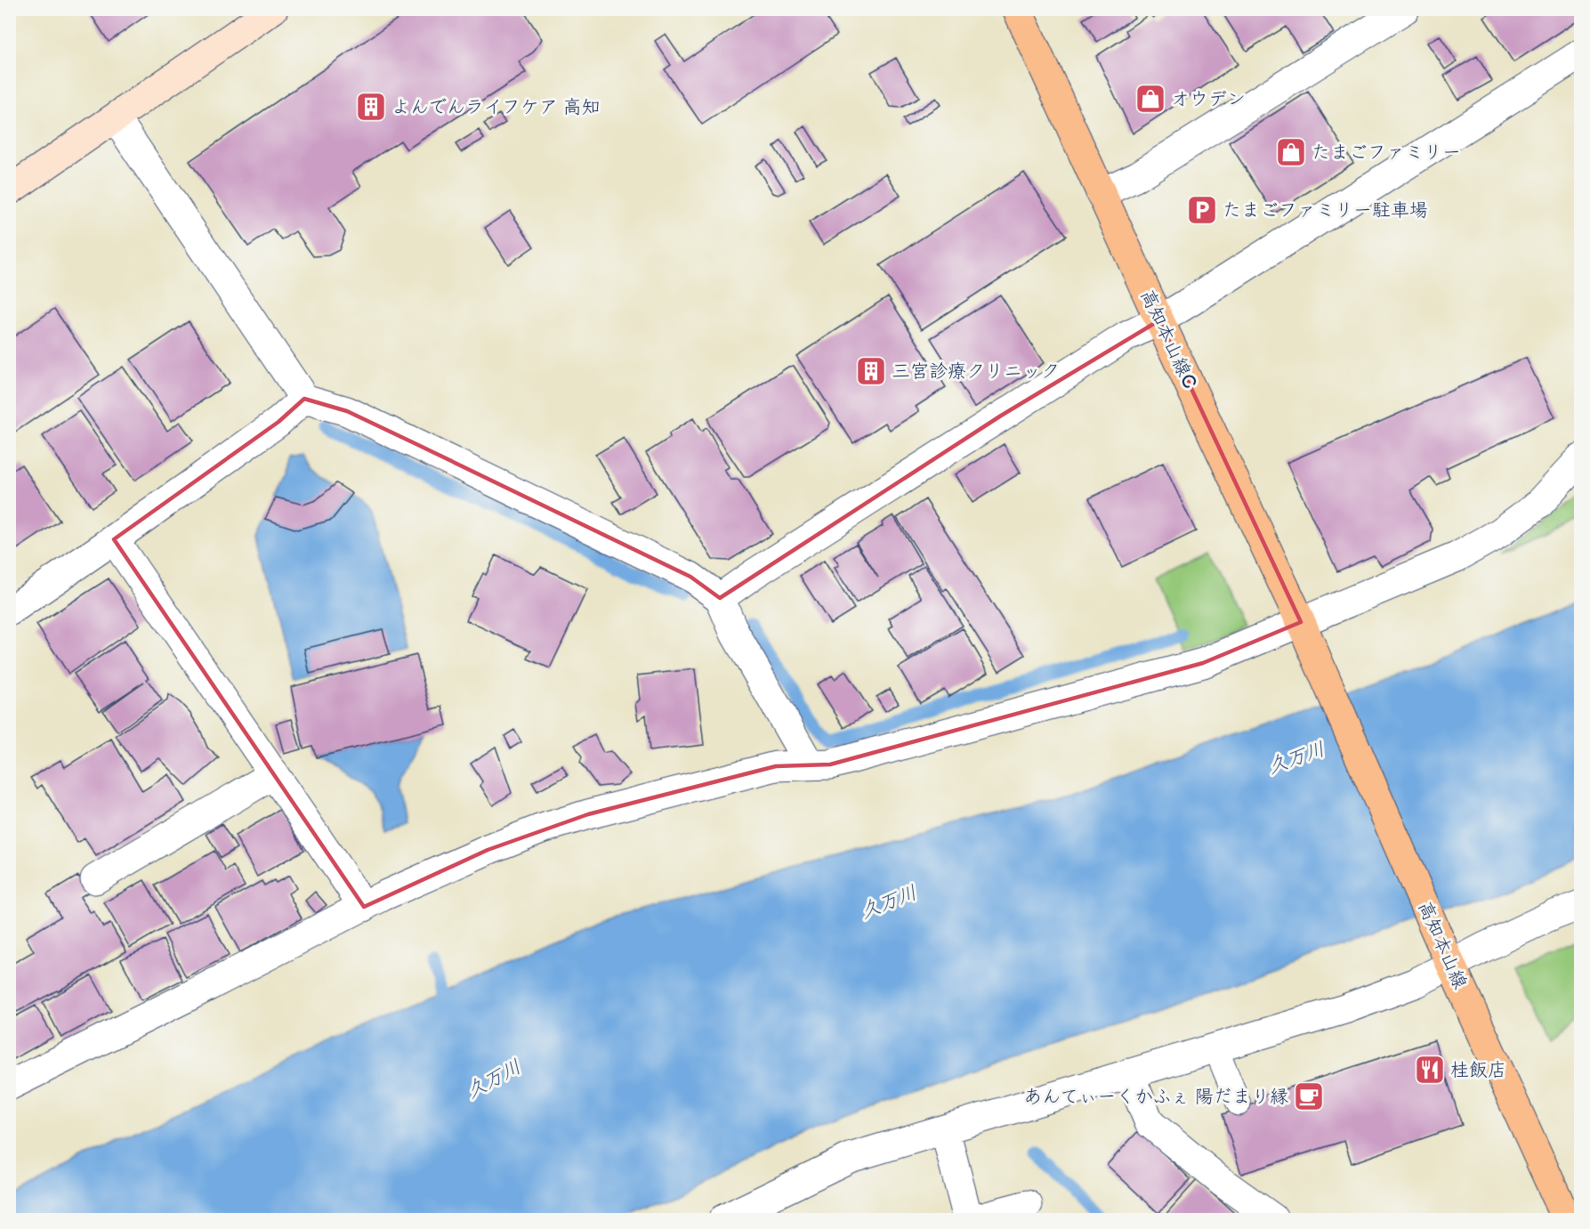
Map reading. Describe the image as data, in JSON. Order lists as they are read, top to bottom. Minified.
{"streets":{"main road":["高知本山線C","高知本山線"]},"crossings":[["高知本山線C","高知本山線"]],"water":["久万川"],"places":{"shop":["オウデン","たまごファミリー"],"building":["よんでんライフケア 高知","三宮診療クリニック"],"parking":["たまごファミリー駐車場"],"restaurant":["桂飯店"],"cafe":["あんてぃーくかふぇ 陽だまり縁"]}}
